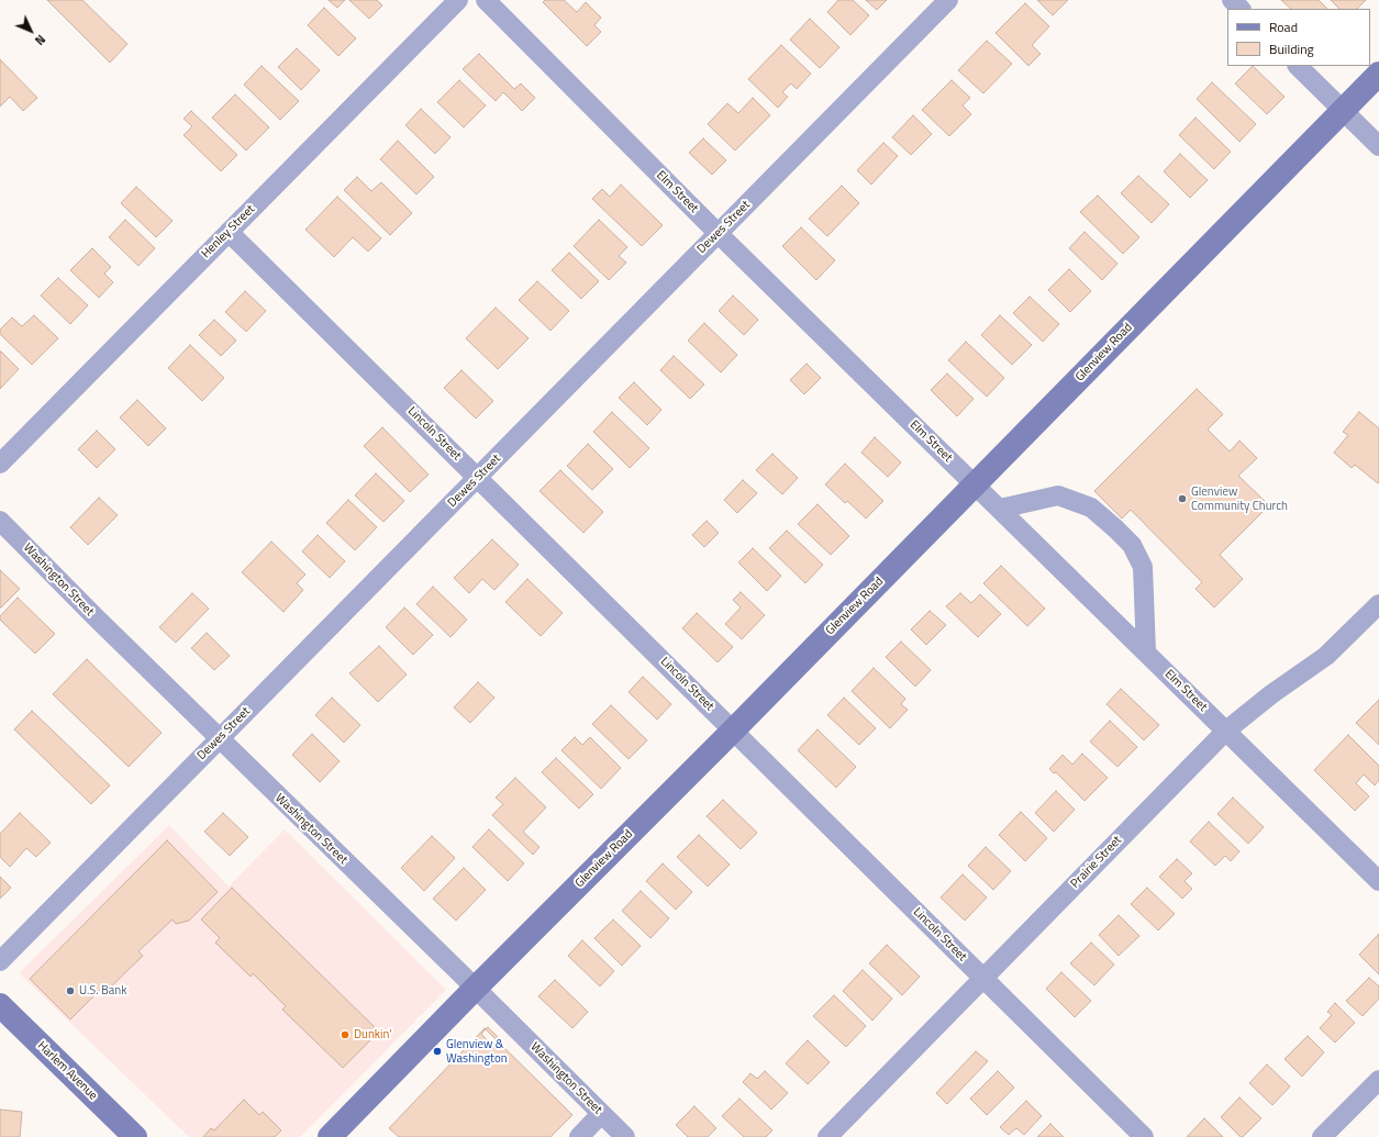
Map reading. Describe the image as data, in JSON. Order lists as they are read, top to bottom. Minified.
{"streets":{"main road":["Glenview Road","Harlem Avenue"],"street":["Elm Street","Dewes Street","Henley Street","Lincoln Street","Washington Street","Prairie Street"]},"crossings":[["Elm Street","Dewes Street"],["Elm Street","Glenview Road"],["Elm Street","Prairie Street"],["Dewes Street","Lincoln Street"],["Dewes Street","Washington Street"],["Henley Street","Lincoln Street"],["Glenview Road","Lincoln Street"],["Glenview Road","Washington Street"],["Lincoln Street","Prairie Street"]],"places":["Glenview Community Church","U.S. Bank","Dunkin'","Glenview & Washington"],"legend":["Road","Building"],"north":"bottom right"}
